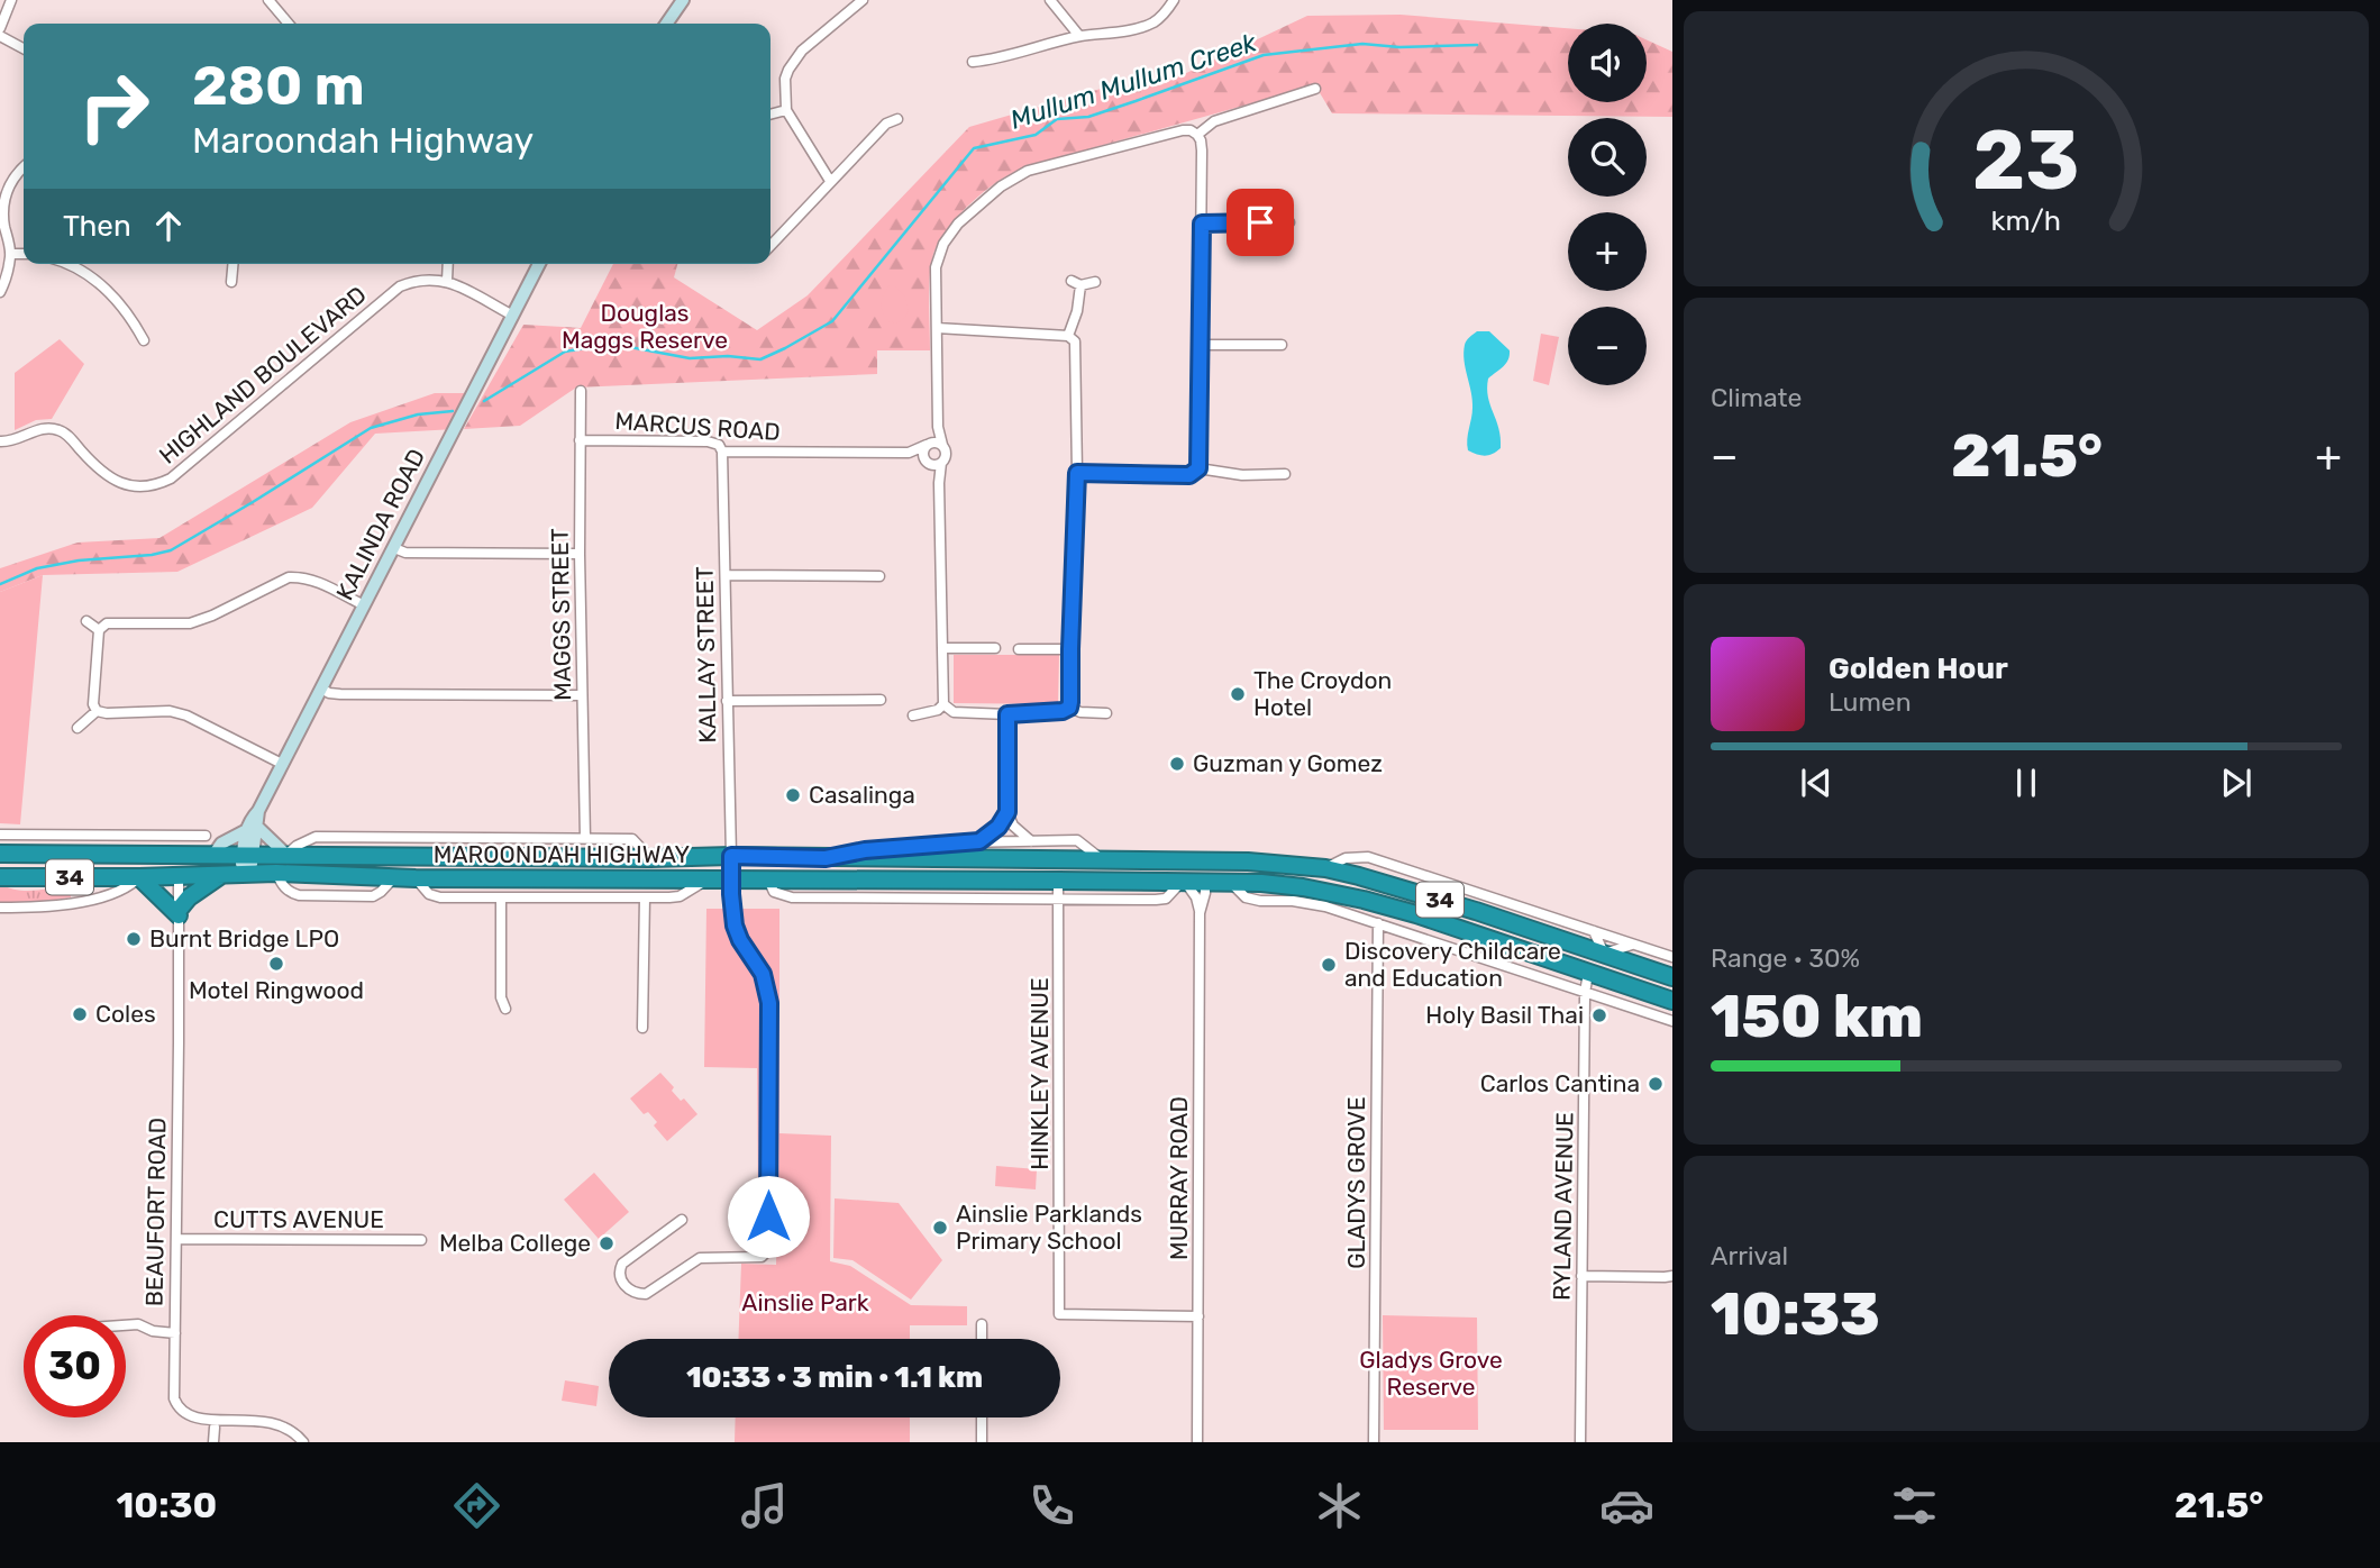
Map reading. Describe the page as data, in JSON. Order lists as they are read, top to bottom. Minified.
{"streets":{"highway":["MAROONDAH HIGHWAY","34"],"street":["HIGHLAND BOULEVARD","MARCUS ROAD","KALINDA ROAD","MAGGS STREET","KALLAY STREET","HINKLEY AVENUE","MURRAY ROAD","GLADYS GROVE","RYLAND AVENUE","BEAUFORT ROAD","CUTTS AVENUE"]},"crossings":[["MARCUS ROAD","MAGGS STREET"],["MARCUS ROAD","KALLAY STREET"],["KALINDA ROAD","MAROONDAH HIGHWAY"],["KALLAY STREET","MAROONDAH HIGHWAY"],["MAROONDAH HIGHWAY","HINKLEY AVENUE"],["MAROONDAH HIGHWAY","MURRAY ROAD"],["MAROONDAH HIGHWAY","RYLAND AVENUE"],["MAROONDAH HIGHWAY","BEAUFORT ROAD"],["HINKLEY AVENUE","MURRAY ROAD"],["BEAUFORT ROAD","CUTTS AVENUE"]],"water":["Mullum Mullum Creek"],"parks":["Douglas Maggs Reserve","Ainslie Park","Gladys Grove Reserve"],"places":["The Croydon Hotel","Guzman y Gomez","Casalinga","Burnt Bridge LPO","Motel Ringwood","Discovery Childcare and Education","Coles","Holy Basil Thai","Carlos Cantina","Ainslie Parklands Primary School","Melba College"],"page":{"map_buttons":["+","−"],"turn":["280 m","Maroondah Highway"],"then":"Then","tile":["Climate",["Range · 30%","150 km"],["Arrival","10:33"]],"heat":["−","21.5°","+"],"song":["Golden Hour","Lumen"],"limit":"30","trip":"10:33 · 3 min · 1.1 km","tabs":["10:30","21.5°"],"gauge":["23","km/h"]}}
